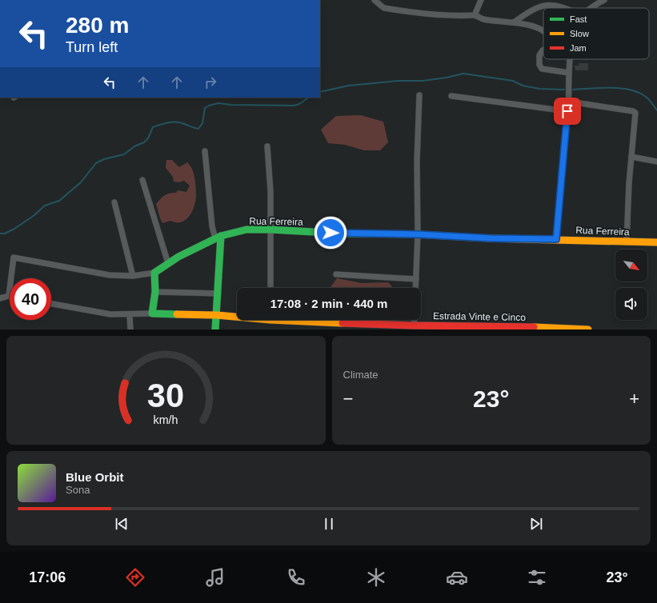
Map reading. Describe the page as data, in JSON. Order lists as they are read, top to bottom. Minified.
{"streets":{"street":["Rua Ferreira","Estrada Vinte e Cinco"]},"legend":["Fast","Slow","Jam"],"north":"bottom right","page":{"turn":["280 m","Turn left"],"limit":"40","trip":"17:08 · 2 min · 440 m","tile":"Climate","heat":["−","23°","+"],"song":["Blue Orbit","Sona"],"tabs":["17:06","23°"],"gauge":["30","km/h"]}}
